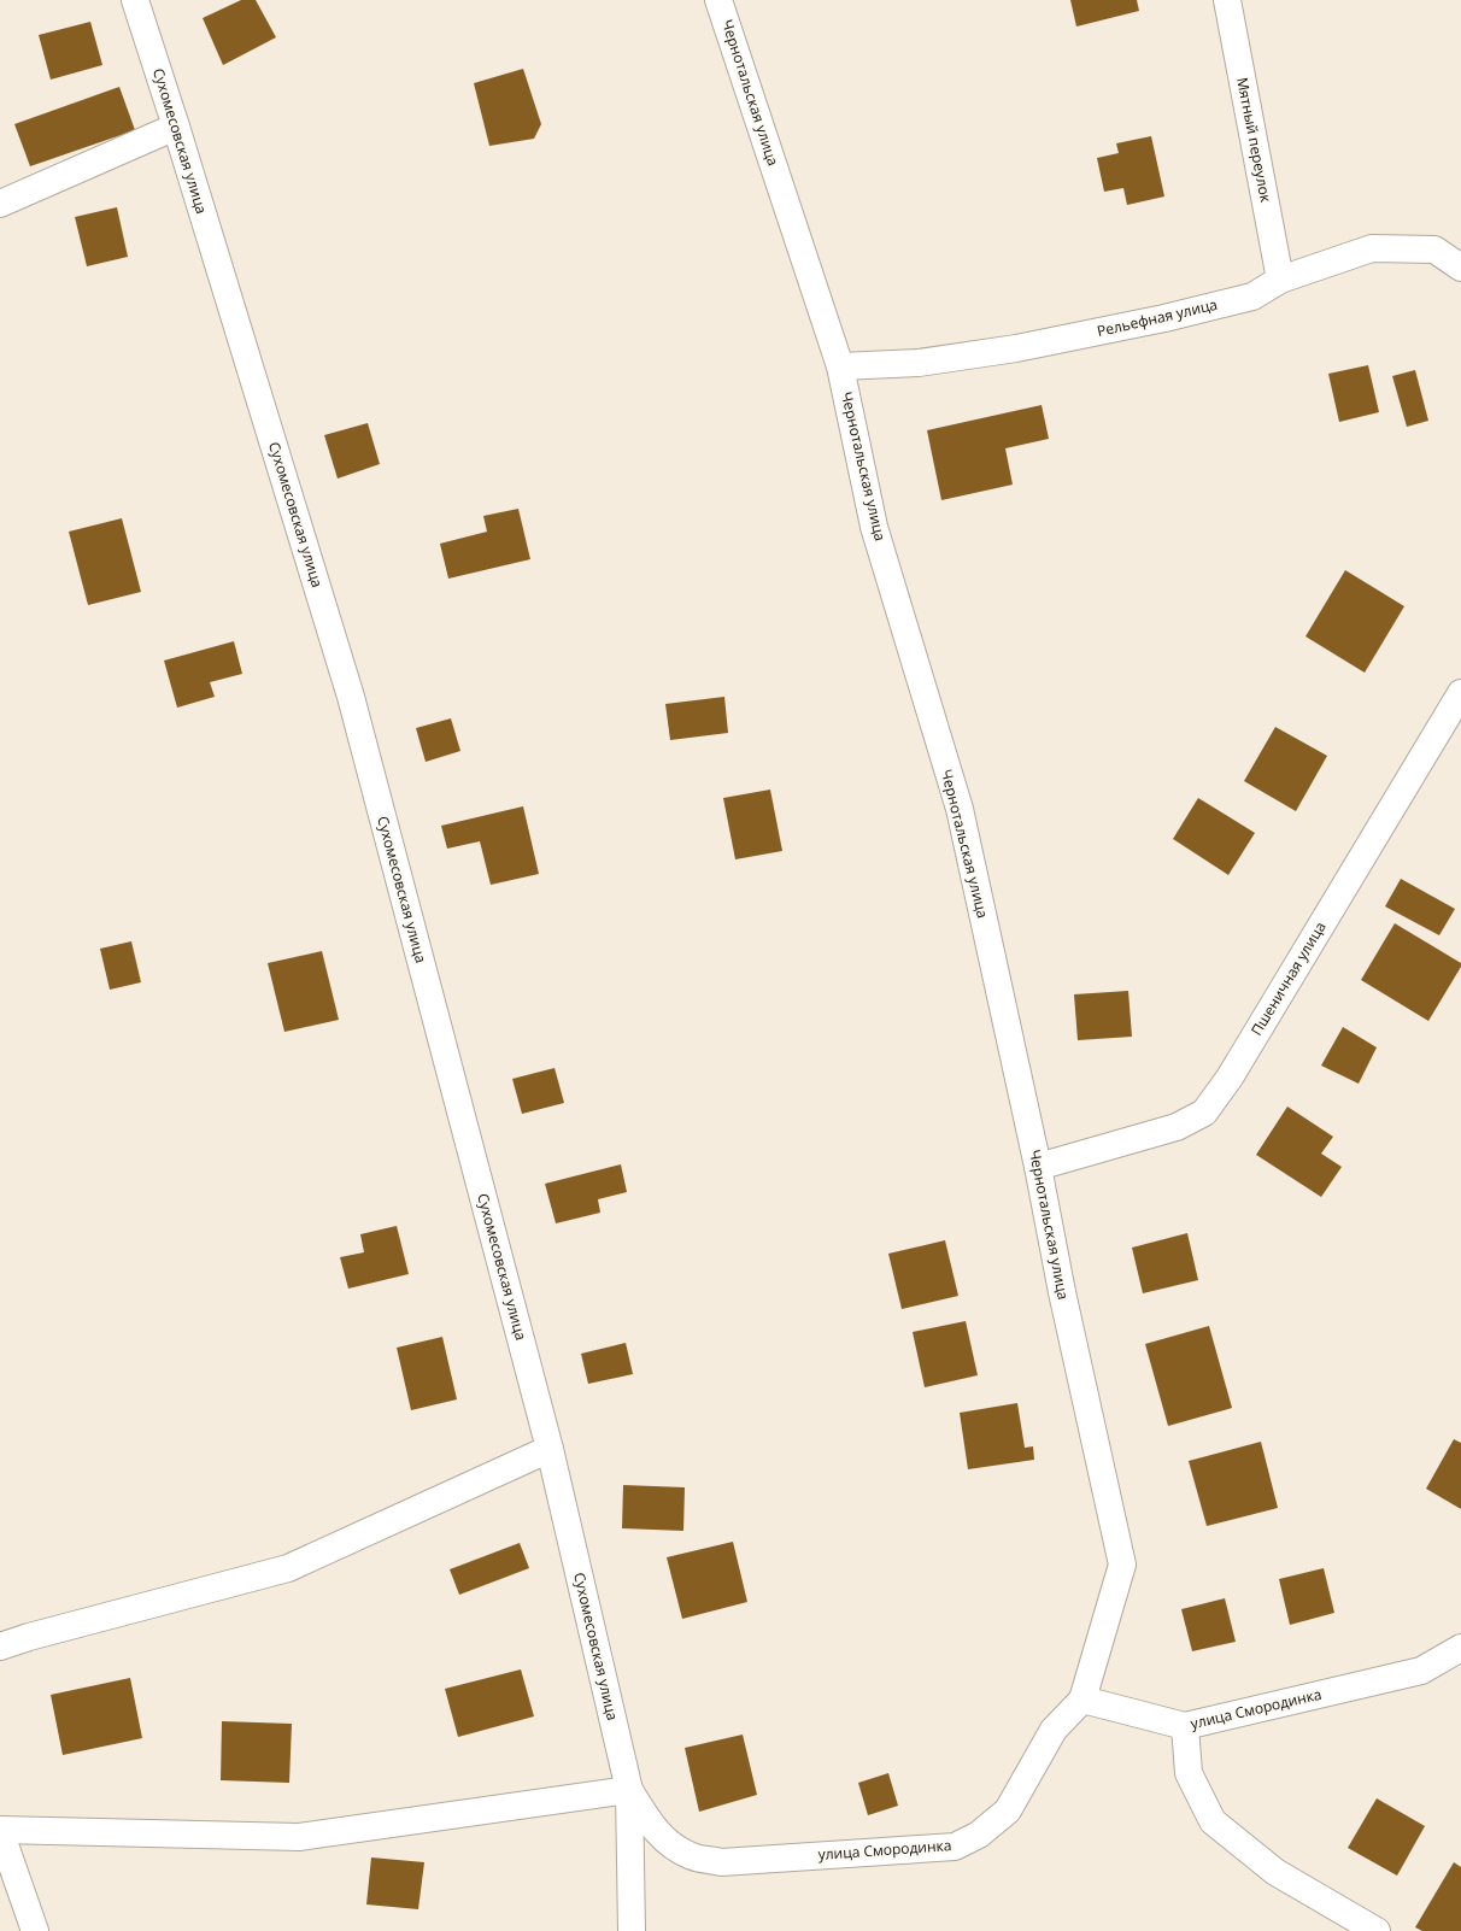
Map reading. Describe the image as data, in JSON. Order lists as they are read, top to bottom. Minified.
{"streets":{"street":["Чернотальская улица","Мятный переулок","Сухомесовская улица","Рельефная улица","Пшеничная улица","улица Смородинка"]},"crossings":[["Чернотальская улица","Рельефная улица"],["Чернотальская улица","Пшеничная улица"],["Чернотальская улица","улица Смородинка"],["Мятный переулок","Рельефная улица"],["Сухомесовская улица","улица Смородинка"]]}
